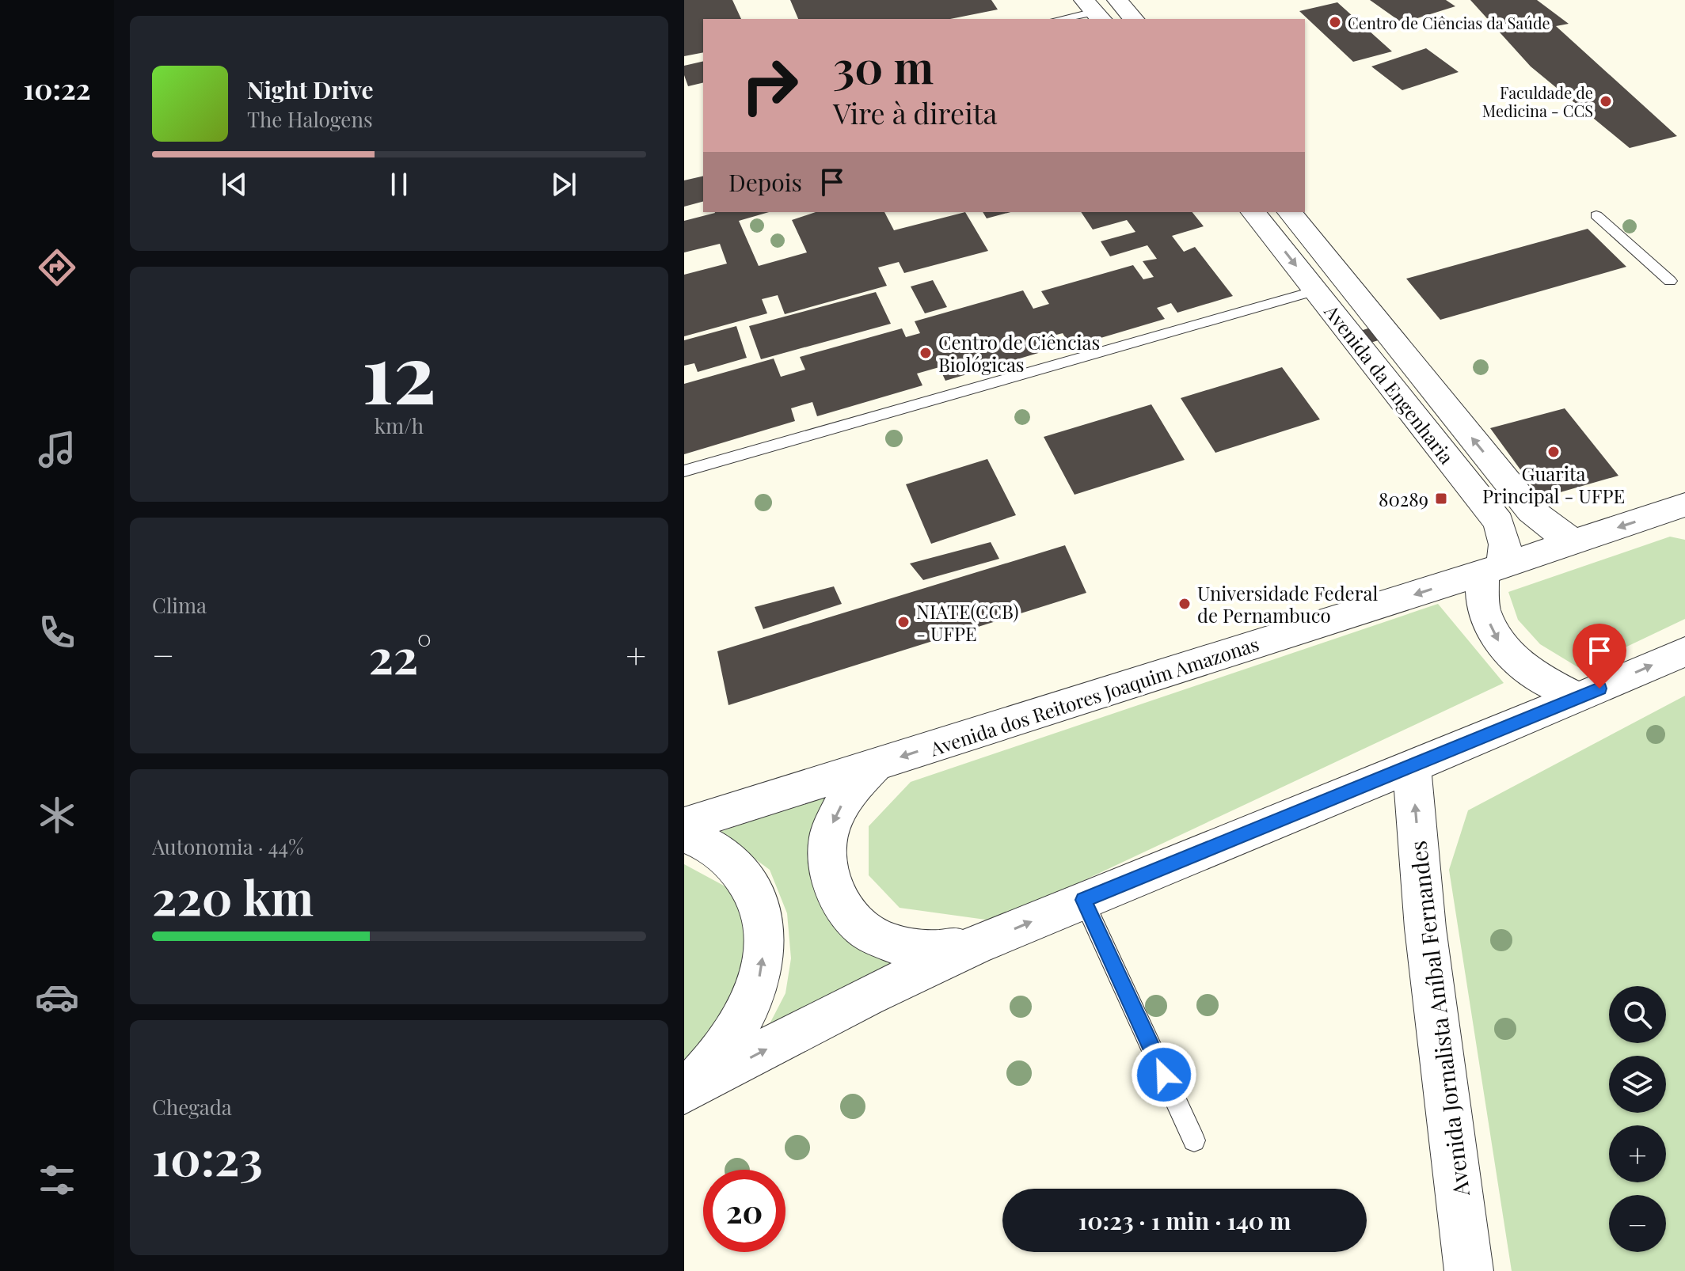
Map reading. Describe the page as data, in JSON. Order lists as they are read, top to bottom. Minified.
{"streets":{"street":["Avenida da Engenharia","Avenida dos Reitores Joaquim Amazonas","Avenida Jornalista Aníbal Fernandes"]},"crossings":[["Avenida da Engenharia","Avenida dos Reitores Joaquim Amazonas"]],"one_way":["Avenida Jornalista Aníbal Fernandes"],"places":{"other":["Centro de Ciências da Saúde","Faculdade de Medicina - CCS","Centro de Ciências Biológicas","Guarita Principal - UFPE","Universidade Federal de Pernambuco","NIATE(CCB) - UFPE"],"transit":["80289"]},"page":{"tabs":"10:22","turn":["30 m","Vire à direita"],"song":["Night Drive","The Halogens"],"then":"Depois","tile":[["12","km/h"],"Clima",["Autonomia · 44%","220 km"],["Chegada","10:23"]],"heat":["−","22°","+"],"map_buttons":["+","−"],"limit":"20","trip":"10:23 · 1 min · 140 m"}}
